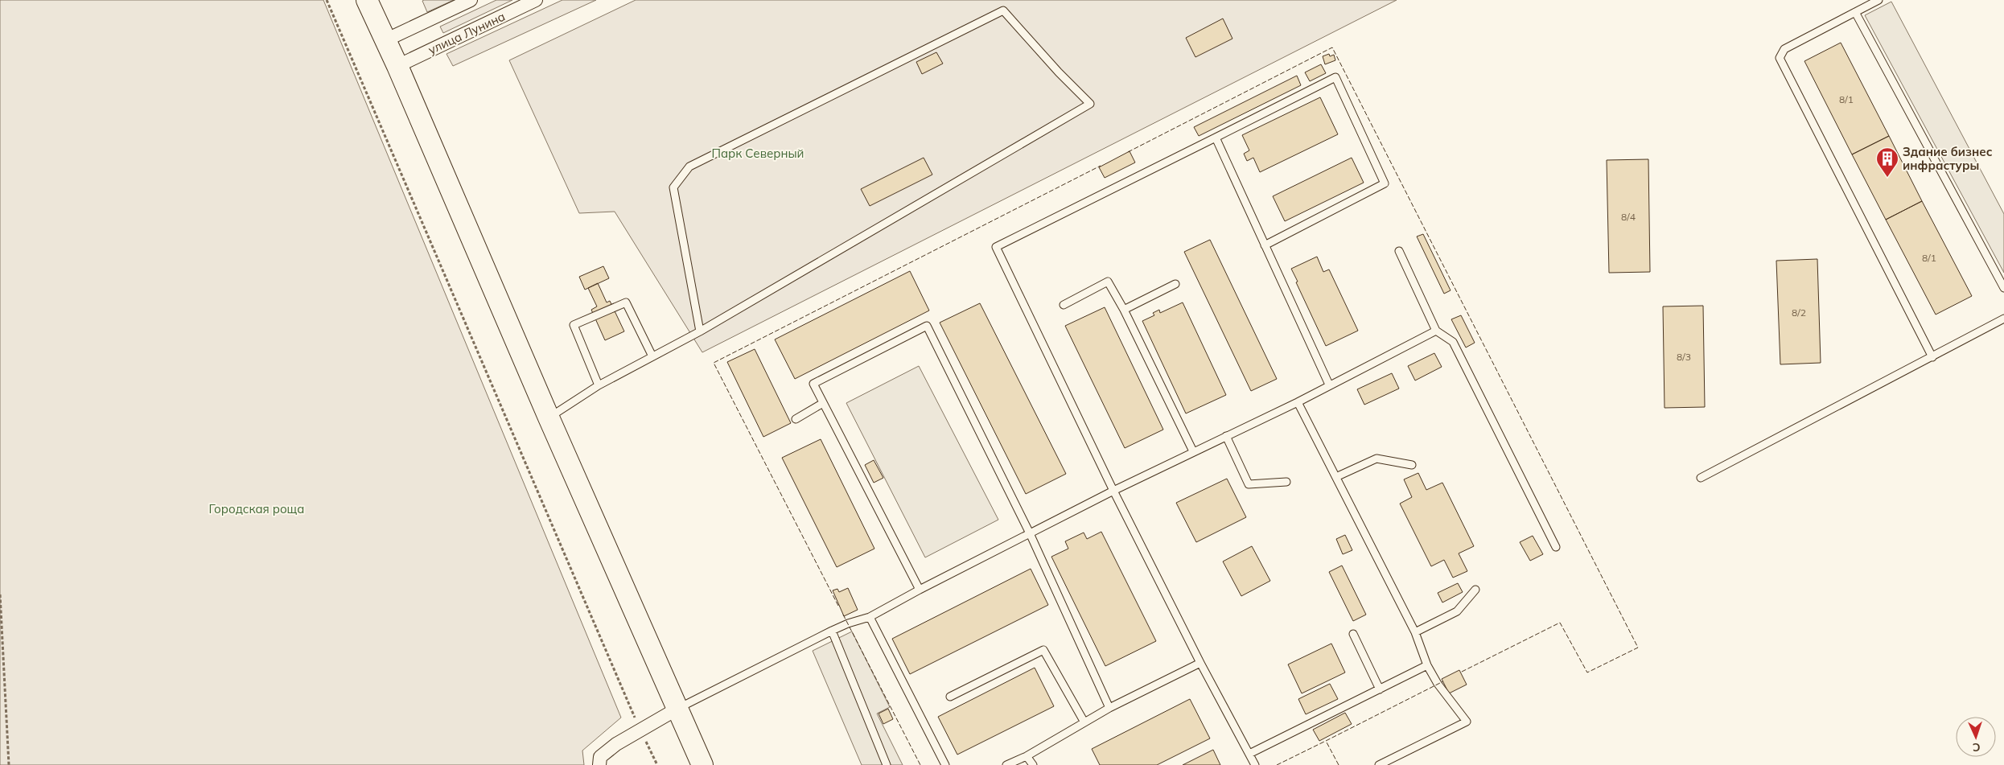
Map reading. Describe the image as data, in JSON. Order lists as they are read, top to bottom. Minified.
{"streets":{"street":["улица Лунина"]},"parks":["Парк Северный","Городская роща"],"places":{"building":["Здание бизнес инфрастуры"]},"house_numbers":["8/1","8/4","8/1","8/2","8/3"],"north":"bottom"}
